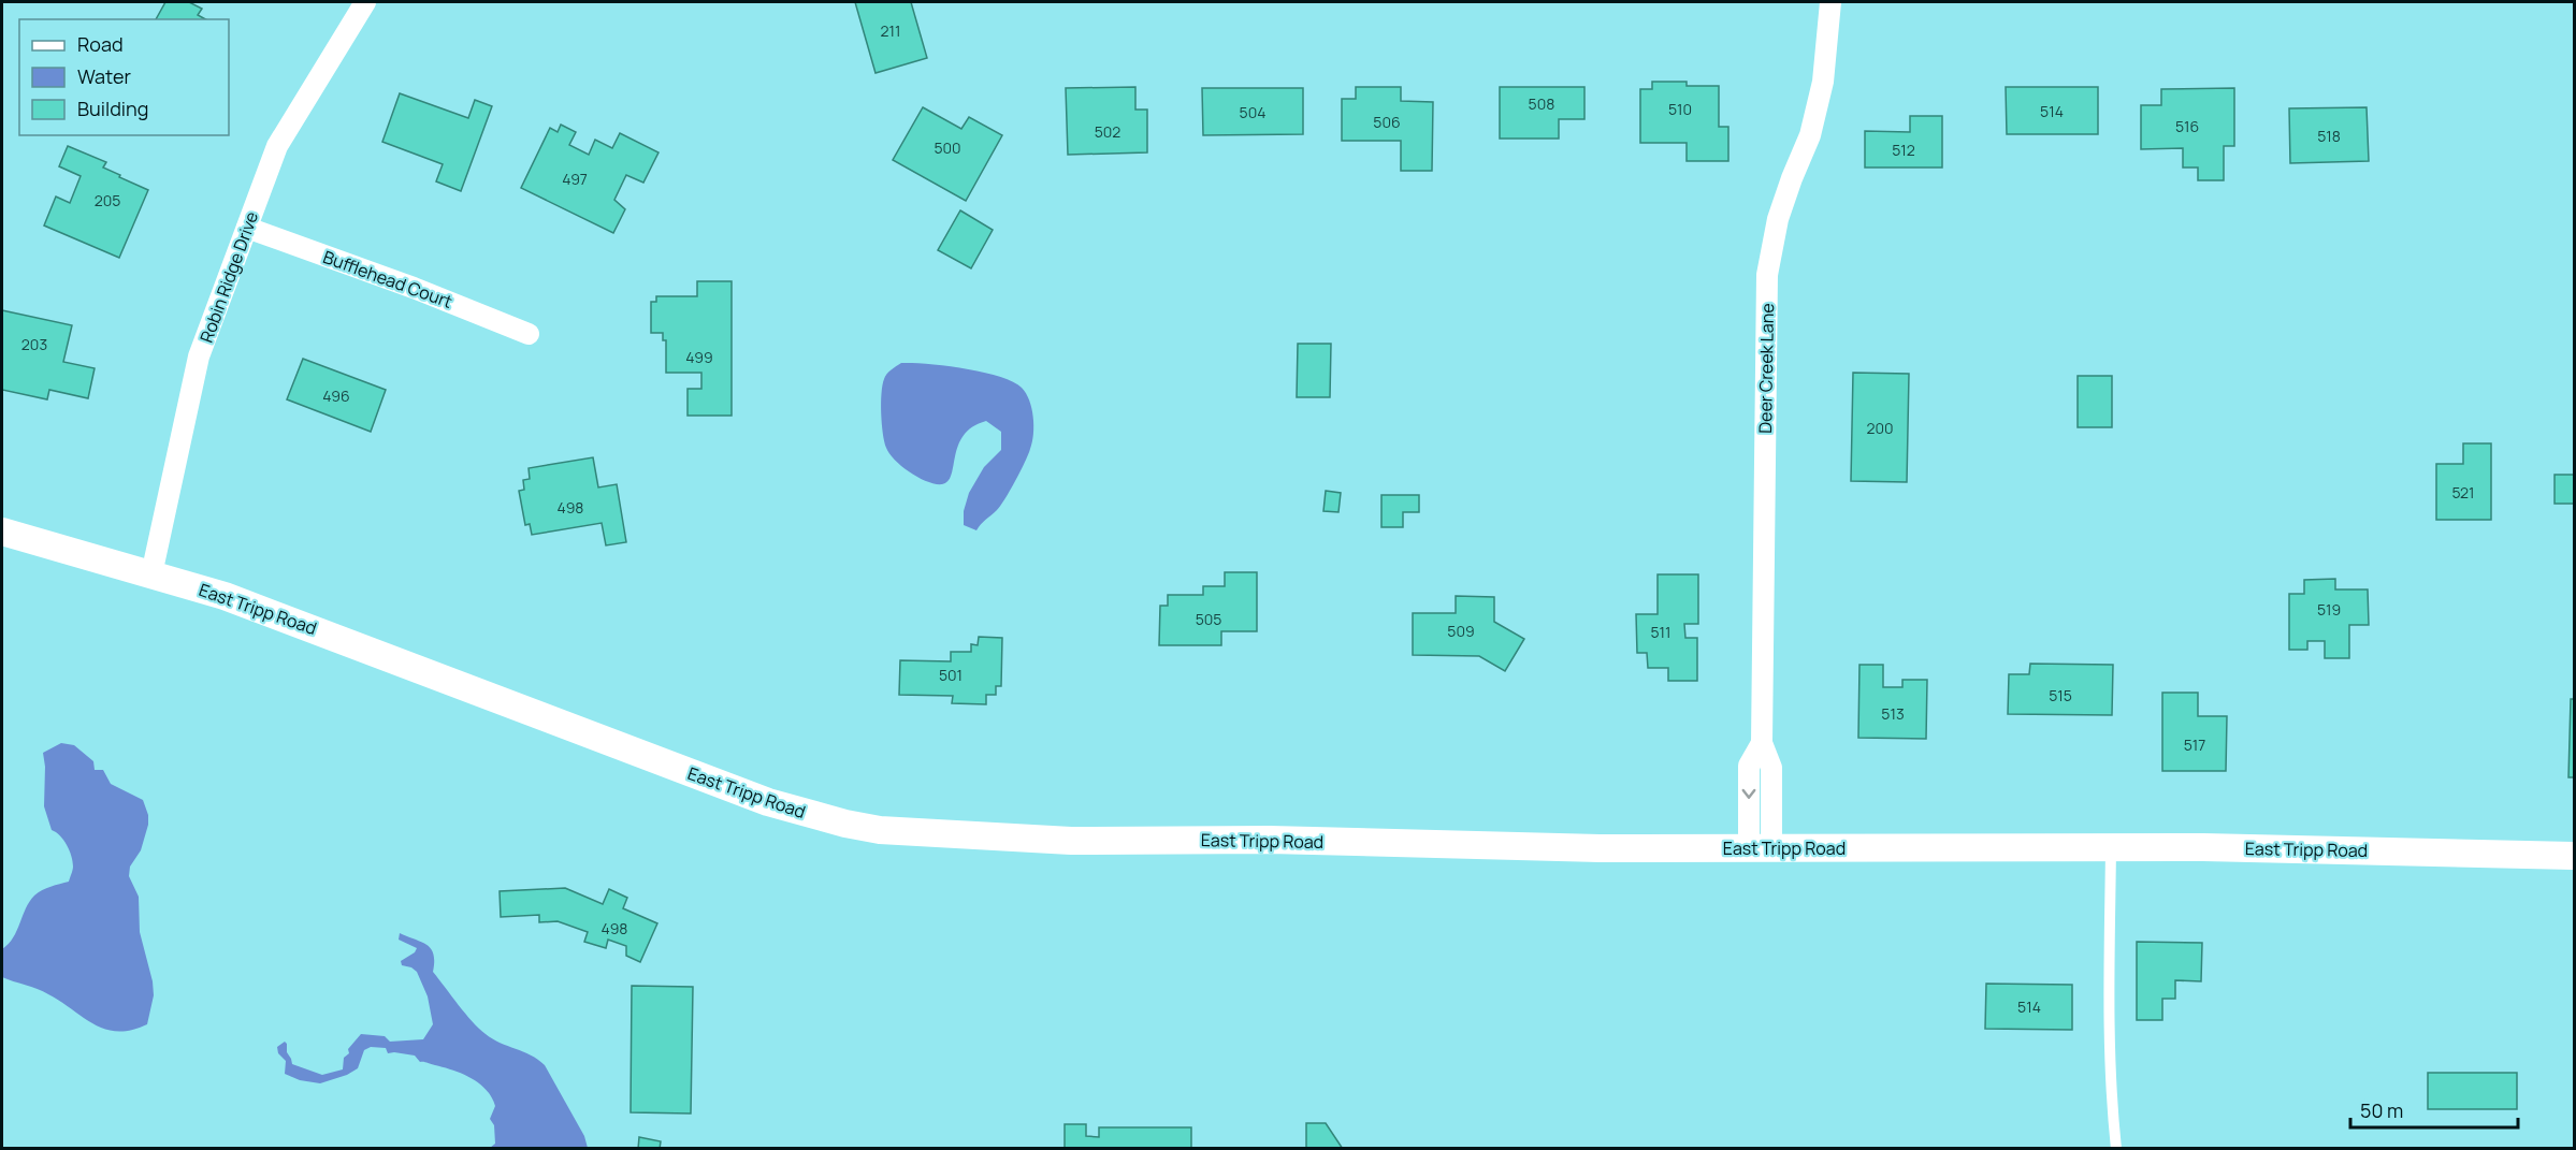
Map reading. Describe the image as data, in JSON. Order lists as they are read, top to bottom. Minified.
{"streets":{"street":["Robin Ridge Drive","Bufflehead Court","Deer Creek Lane","East Tripp Road"]},"crossings":[["Robin Ridge Drive","Bufflehead Court"],["Robin Ridge Drive","East Tripp Road"],["Deer Creek Lane","East Tripp Road"]],"house_numbers":["211","508","510","514","504","506","516","502","518","500","512","497","205","203","499","496","200","521","498","519","505","509","511","501","515","513","517","498","514"],"legend":["Road","Water","Building"],"scale_bar":"50 m"}
